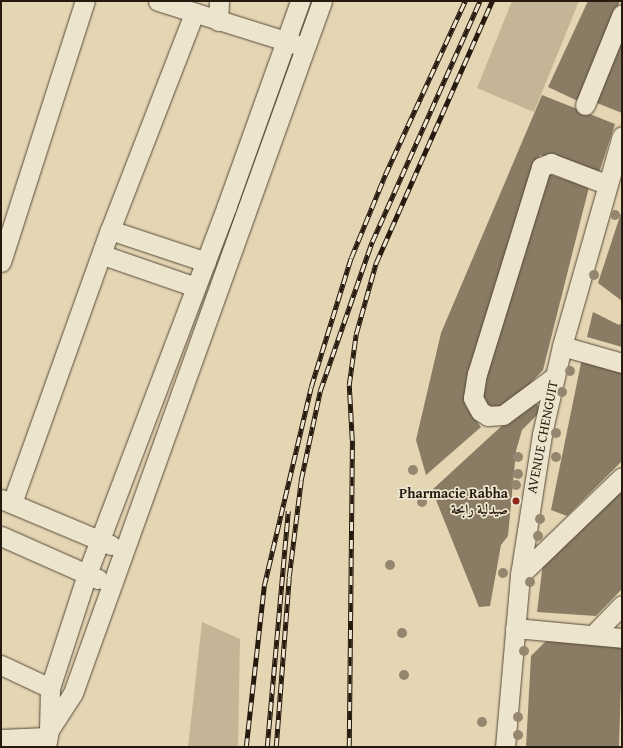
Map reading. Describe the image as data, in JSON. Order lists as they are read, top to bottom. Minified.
{"streets":{"street":["AVENUE CHENGUIT"]},"places":["Pharmacie Rabha صيدلية رابحة"]}
